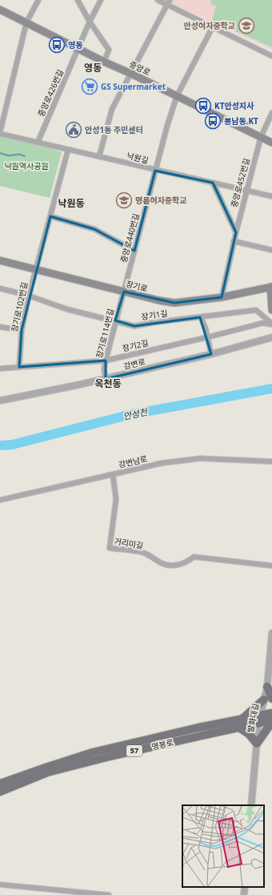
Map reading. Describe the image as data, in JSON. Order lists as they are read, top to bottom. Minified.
{"streets":{"main road":["중앙로","장기로","영봉로","57"],"street":["중앙로426번길","낙원길","중앙로452번길","중앙로440번길","장기로102번길","장기1길","장기로114번길","장기2길","강변로","강변남로","거리미길","발화대길"]},"crossings":[["중앙로","중앙로426번길"],["중앙로","중앙로452번길"],["중앙로","중앙로440번길"],["중앙로426번길","낙원길"],["낙원길","중앙로452번길"],["낙원길","중앙로440번길"],["낙원길","장기로102번길"],["중앙로452번길","장기로"],["중앙로440번길","장기로"],["중앙로440번길","장기로114번길"],["장기로","장기로102번길"],["장기로","장기로114번길"],["장기로102번길","장기1길"],["장기로102번길","장기2길"],["장기1길","장기로114번길"],["장기1길","장기2길"],["장기로114번길","장기2길"],["장기로114번길","강변로"],["강변남로","거리미길"],["발화대길","영봉로"]],"districts":["영동","낙원동","옥천동"],"water":["안성천"],"parks":["낙원역사공원"],"places":{"school or university":["안성여자중학교","명륜여자중학교"],"bus stop":["영동","KT안성지사","봉남동.KT"],"supermarket":["GS Supermarket"],"public building":["안성1동 주민센터"]}}
